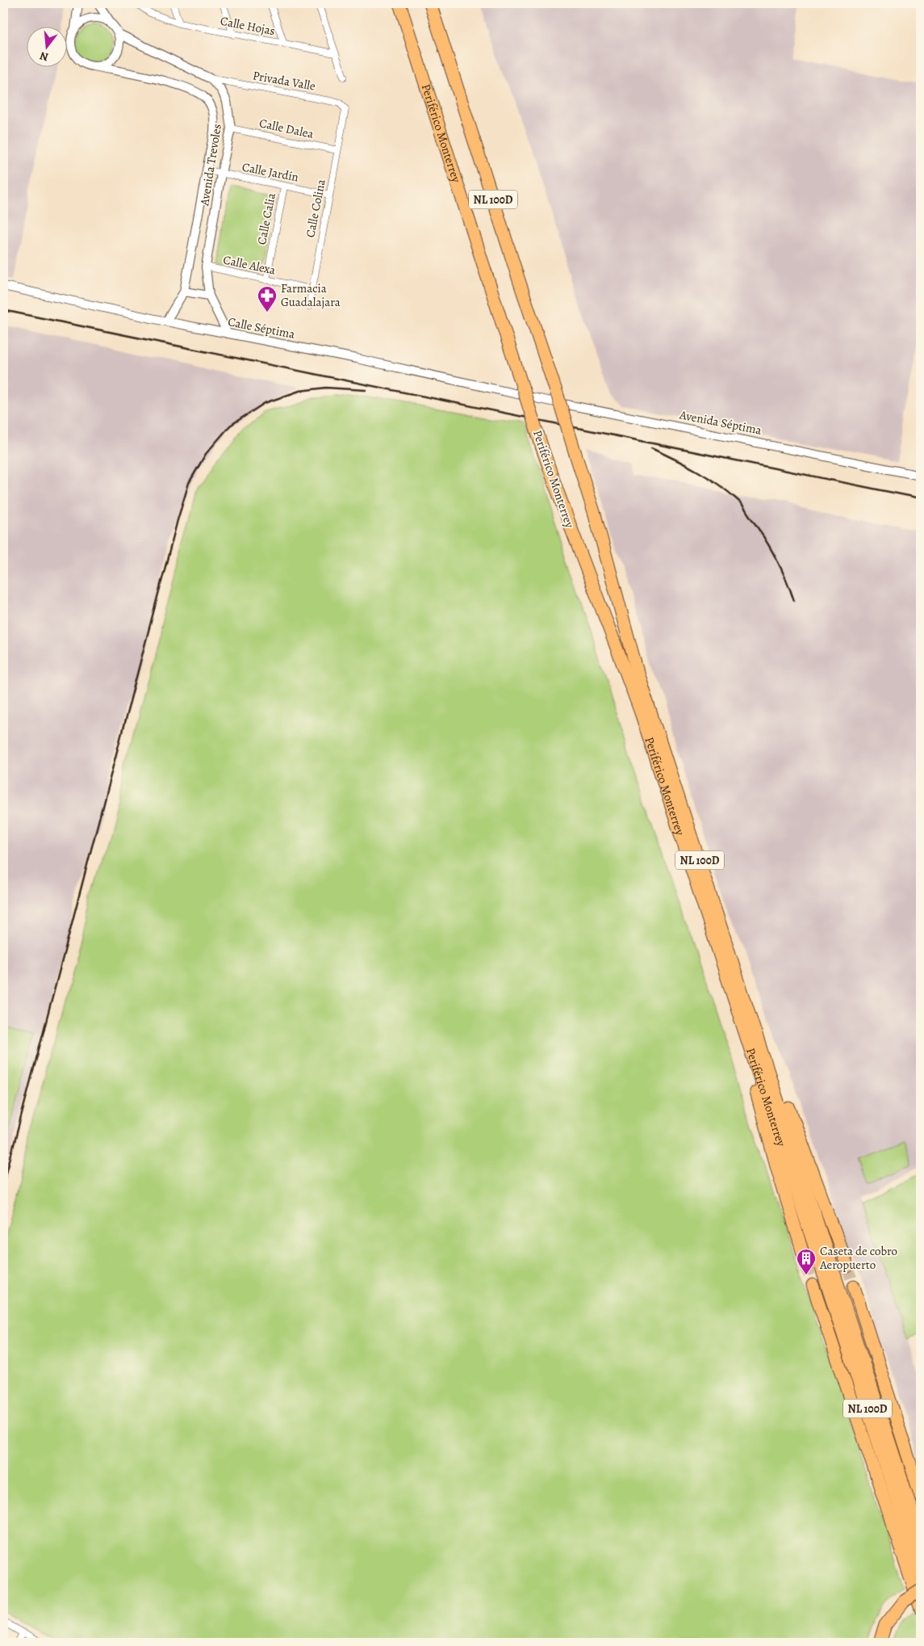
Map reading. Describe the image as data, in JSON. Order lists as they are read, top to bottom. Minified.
{"streets":{"highway":["Periférico Monterrey","NL 100D"],"street":["Calle Hojas","Privada Valle","Calle Dalea","Avenida Trevoles","Calle Jardín","Calle Colina","Calle Calia","Calle Alexa","Calle Séptima","Avenida Séptima"]},"crossings":[["Privada Valle","Avenida Trevoles"],["Privada Valle","Calle Colina"],["Calle Dalea","Avenida Trevoles"],["Calle Dalea","Calle Colina"],["Periférico Monterrey","Calle Séptima"],["Periférico Monterrey","Avenida Séptima"],["Avenida Trevoles","Calle Jardín"],["Avenida Trevoles","Calle Alexa"],["Avenida Trevoles","Calle Séptima"],["Calle Jardín","Calle Colina"],["Calle Jardín","Calle Calia"],["Calle Colina","Calle Alexa"],["Calle Calia","Calle Alexa"],["Calle Séptima","Avenida Séptima"]],"places":{"pharmacy":["Farmacia Guadalajara"],"building":["Caseta de cobro Aeropuerto"]},"north":"bottom"}
